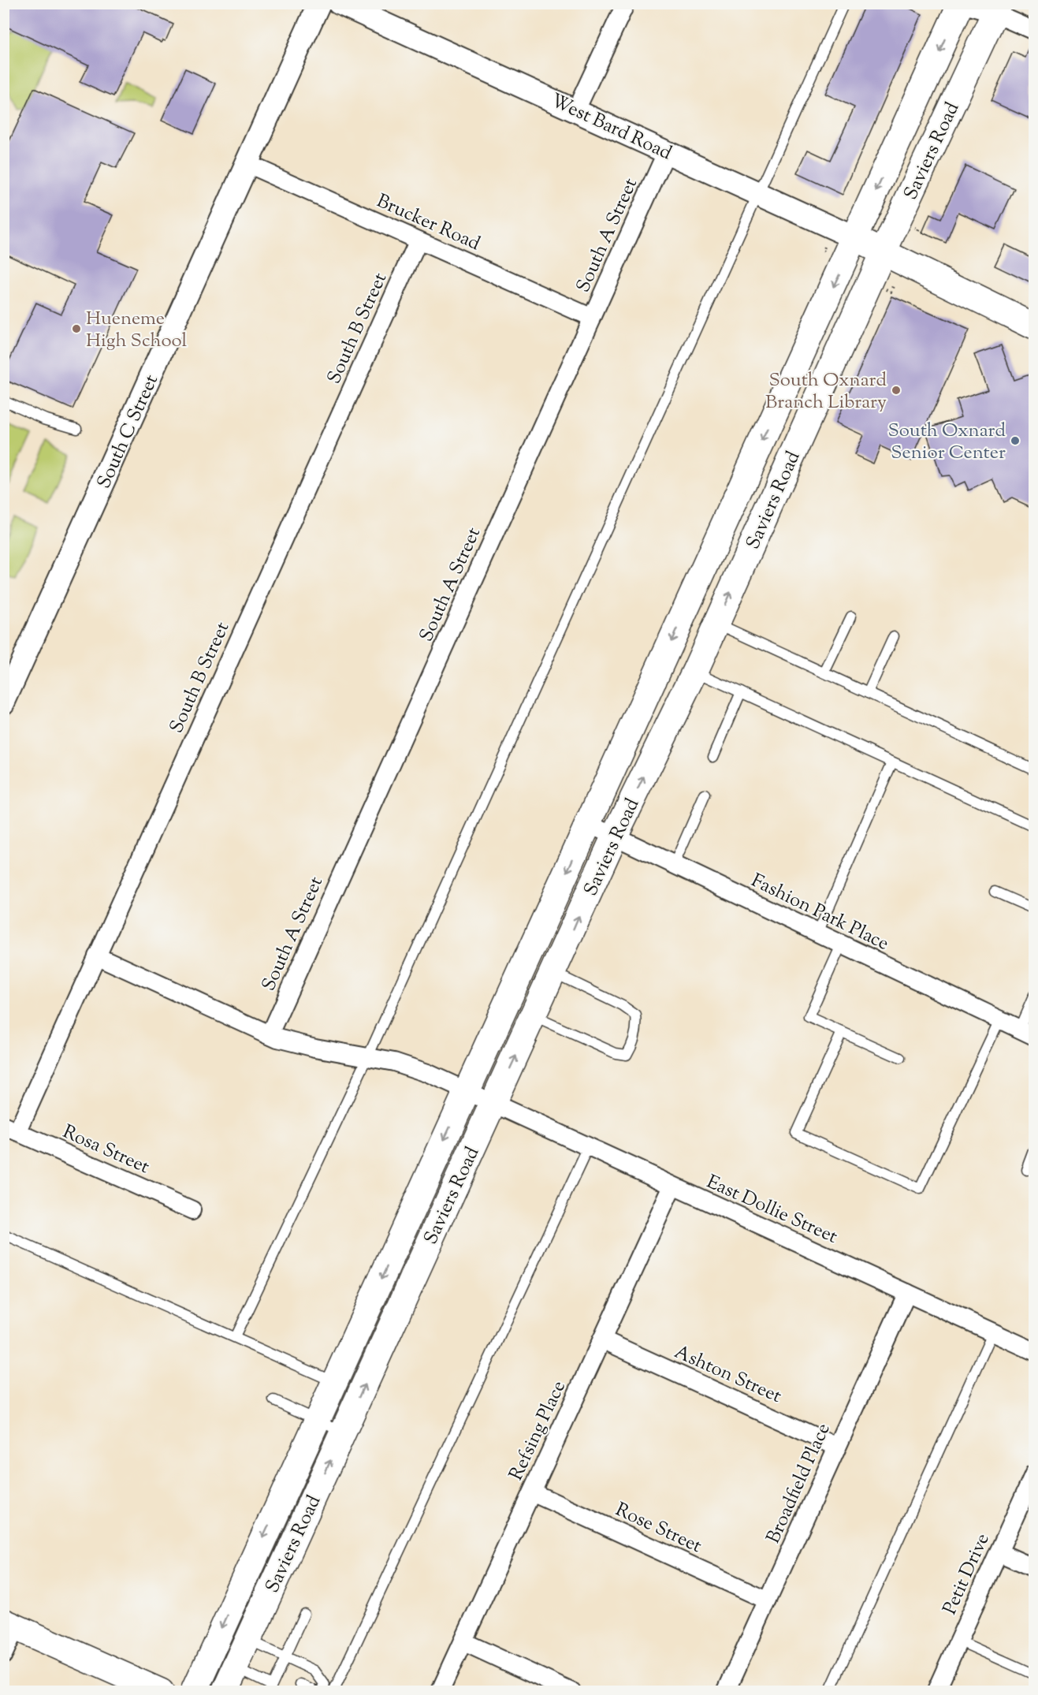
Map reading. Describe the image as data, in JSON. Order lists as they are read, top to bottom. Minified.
{"streets":{"main road":["West Bard Road","Saviers Road"],"street":["Brucker Road","South A Street","South B Street","South C Street","Fashion Park Place","Rosa Street","East Dollie Street","Ashton Street","Refsing Place","Broadfield Place","Rose Street","Petit Drive"]},"crossings":[["West Bard Road","Saviers Road"],["West Bard Road","South A Street"],["Saviers Road","Fashion Park Place"],["Saviers Road","East Dollie Street"],["Brucker Road","South A Street"],["Brucker Road","South B Street"],["Brucker Road","South C Street"],["South A Street","East Dollie Street"],["South B Street","Rosa Street"],["South B Street","East Dollie Street"],["East Dollie Street","Refsing Place"],["East Dollie Street","Broadfield Place"],["Ashton Street","Refsing Place"],["Ashton Street","Broadfield Place"],["Refsing Place","Rose Street"],["Broadfield Place","Rose Street"]],"places":["Hueneme High School","South Oxnard Branch Library","South Oxnard Senior Center"]}
